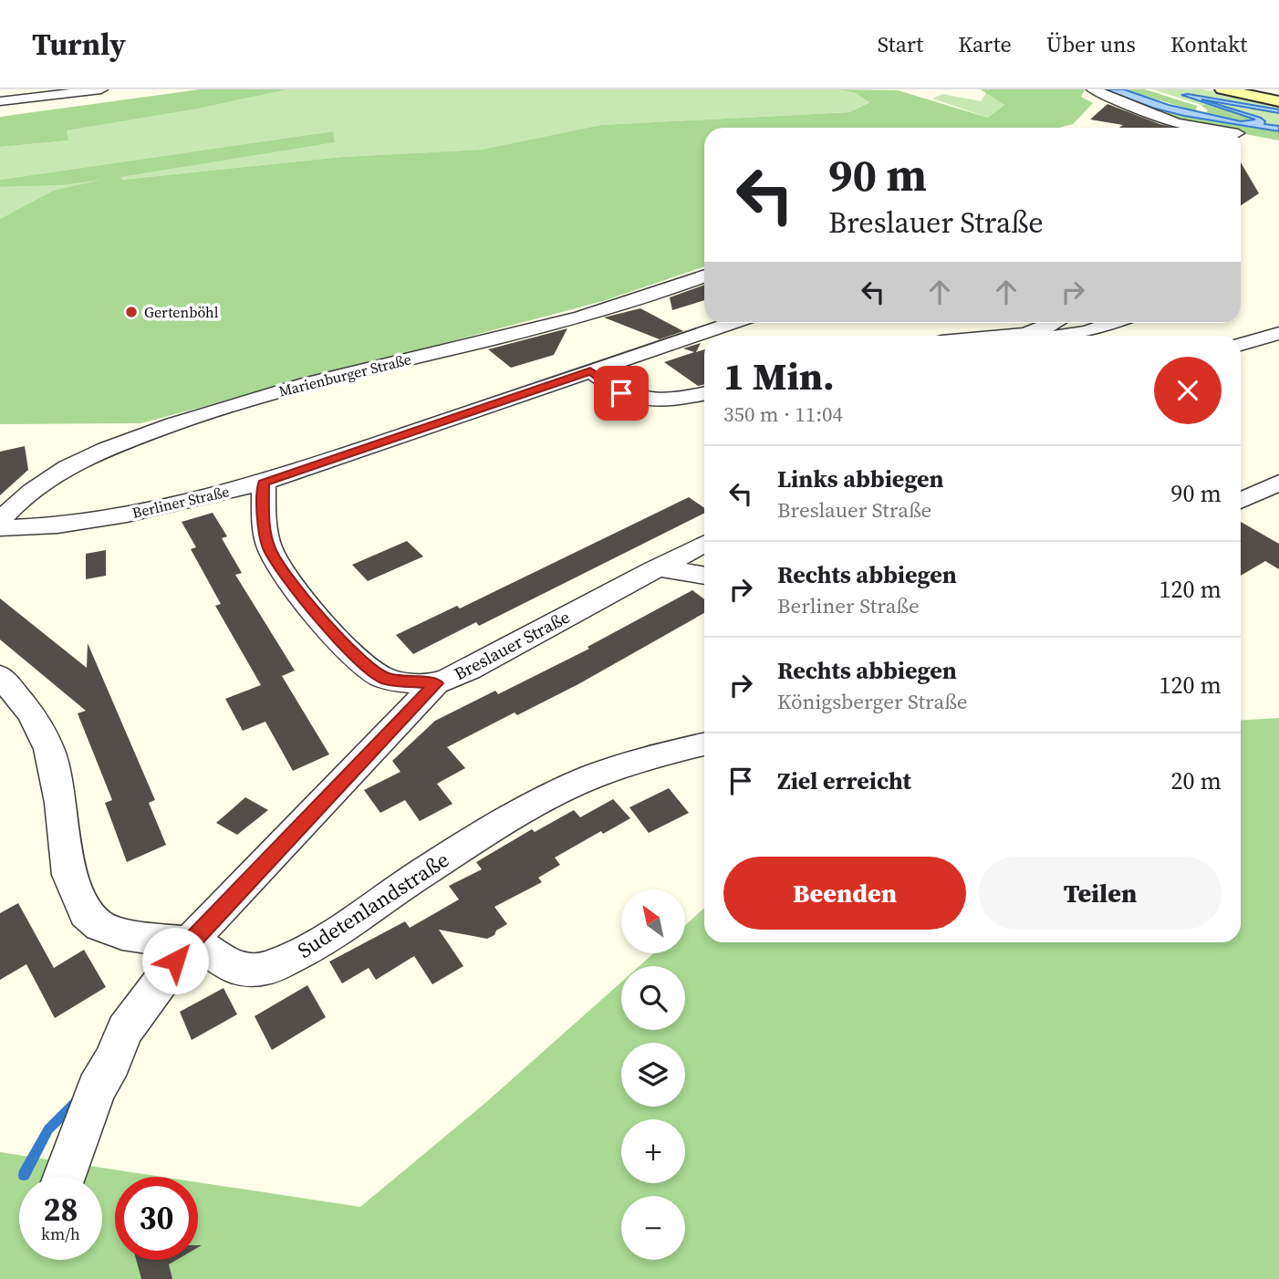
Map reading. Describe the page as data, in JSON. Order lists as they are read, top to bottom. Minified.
{"streets":{"street":["Marienburger Straße","Berliner Straße","Breslauer Straße","Sudetenlandstraße"]},"crossings":[["Berliner Straße","Breslauer Straße"]],"places":["Gertenböhl"],"north":"top left","page":{"header":"Turnly","nav":["Start","Karte","Über uns","Kontakt"],"turn":["90 m","Breslauer Straße"],"heading":["1 Min.","350 m · 11:04"],"list":[{"name":"Links abbiegen","note":"Breslauer Straße","value":"90 m"},{"name":"Rechts abbiegen","note":"Berliner Straße","value":"120 m"},{"name":"Rechts abbiegen","note":"Königsberger Straße","value":"120 m"},{"name":"Ziel erreicht","value":"20 m"}],"buttons":["Beenden","Teilen"],"map_buttons":["+","−"],"speed":"28 km/h","limit":"30"}}
